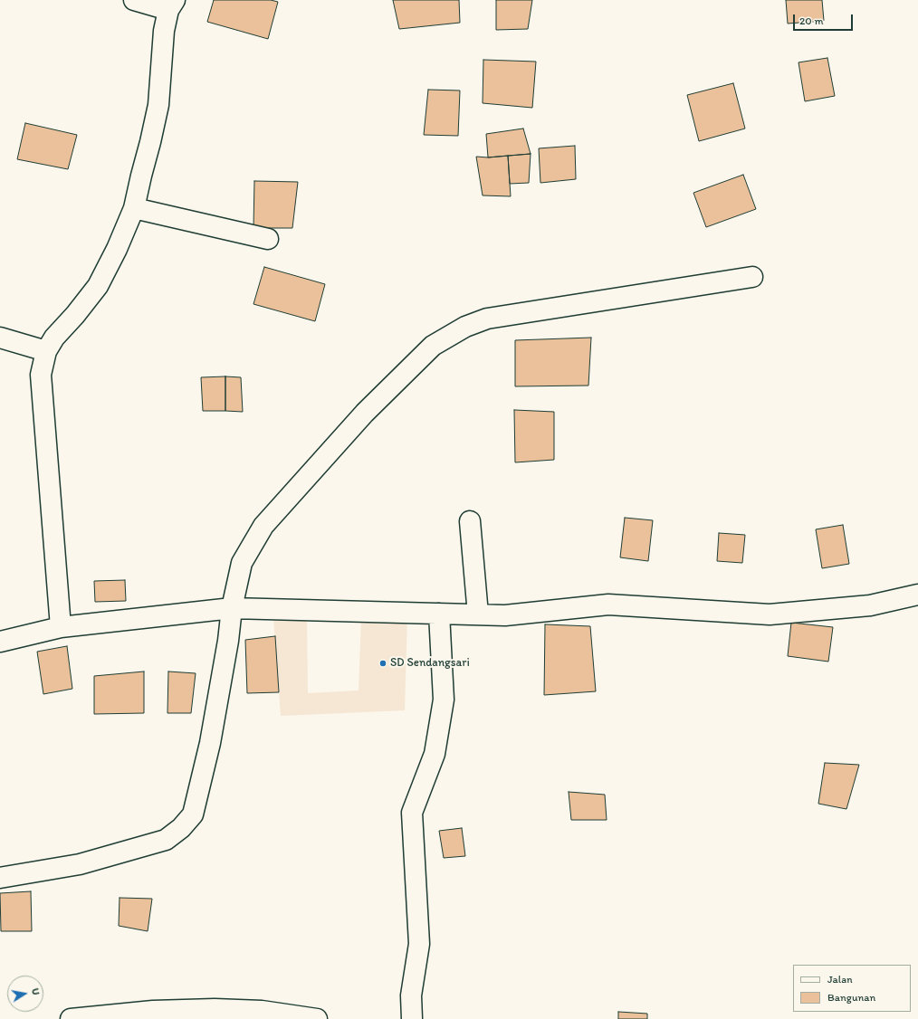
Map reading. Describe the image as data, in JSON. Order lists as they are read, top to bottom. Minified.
{"places":["SD Sendangsari"],"legend":["Jalan","Bangunan"],"scale_bar":"20 m","north":"right"}
